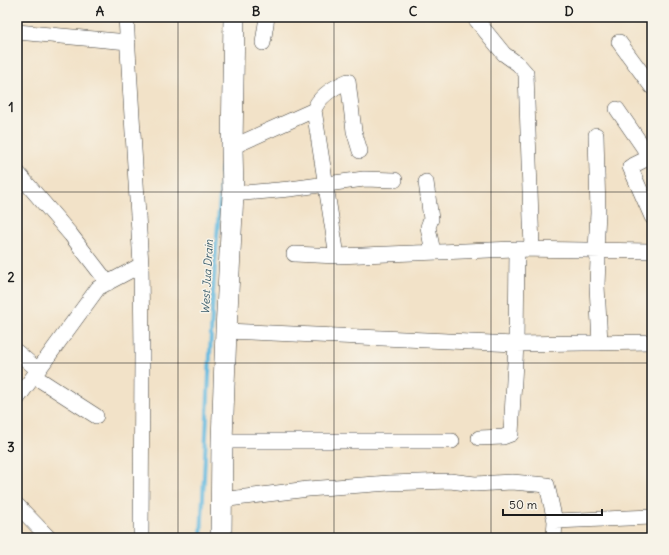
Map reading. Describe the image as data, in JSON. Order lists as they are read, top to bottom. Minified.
{"water":["West Jua Drain"],"scale_bar":"50 m","grid":{"columns":["A","B","C","D"],"rows":["1","2","3"]}}
